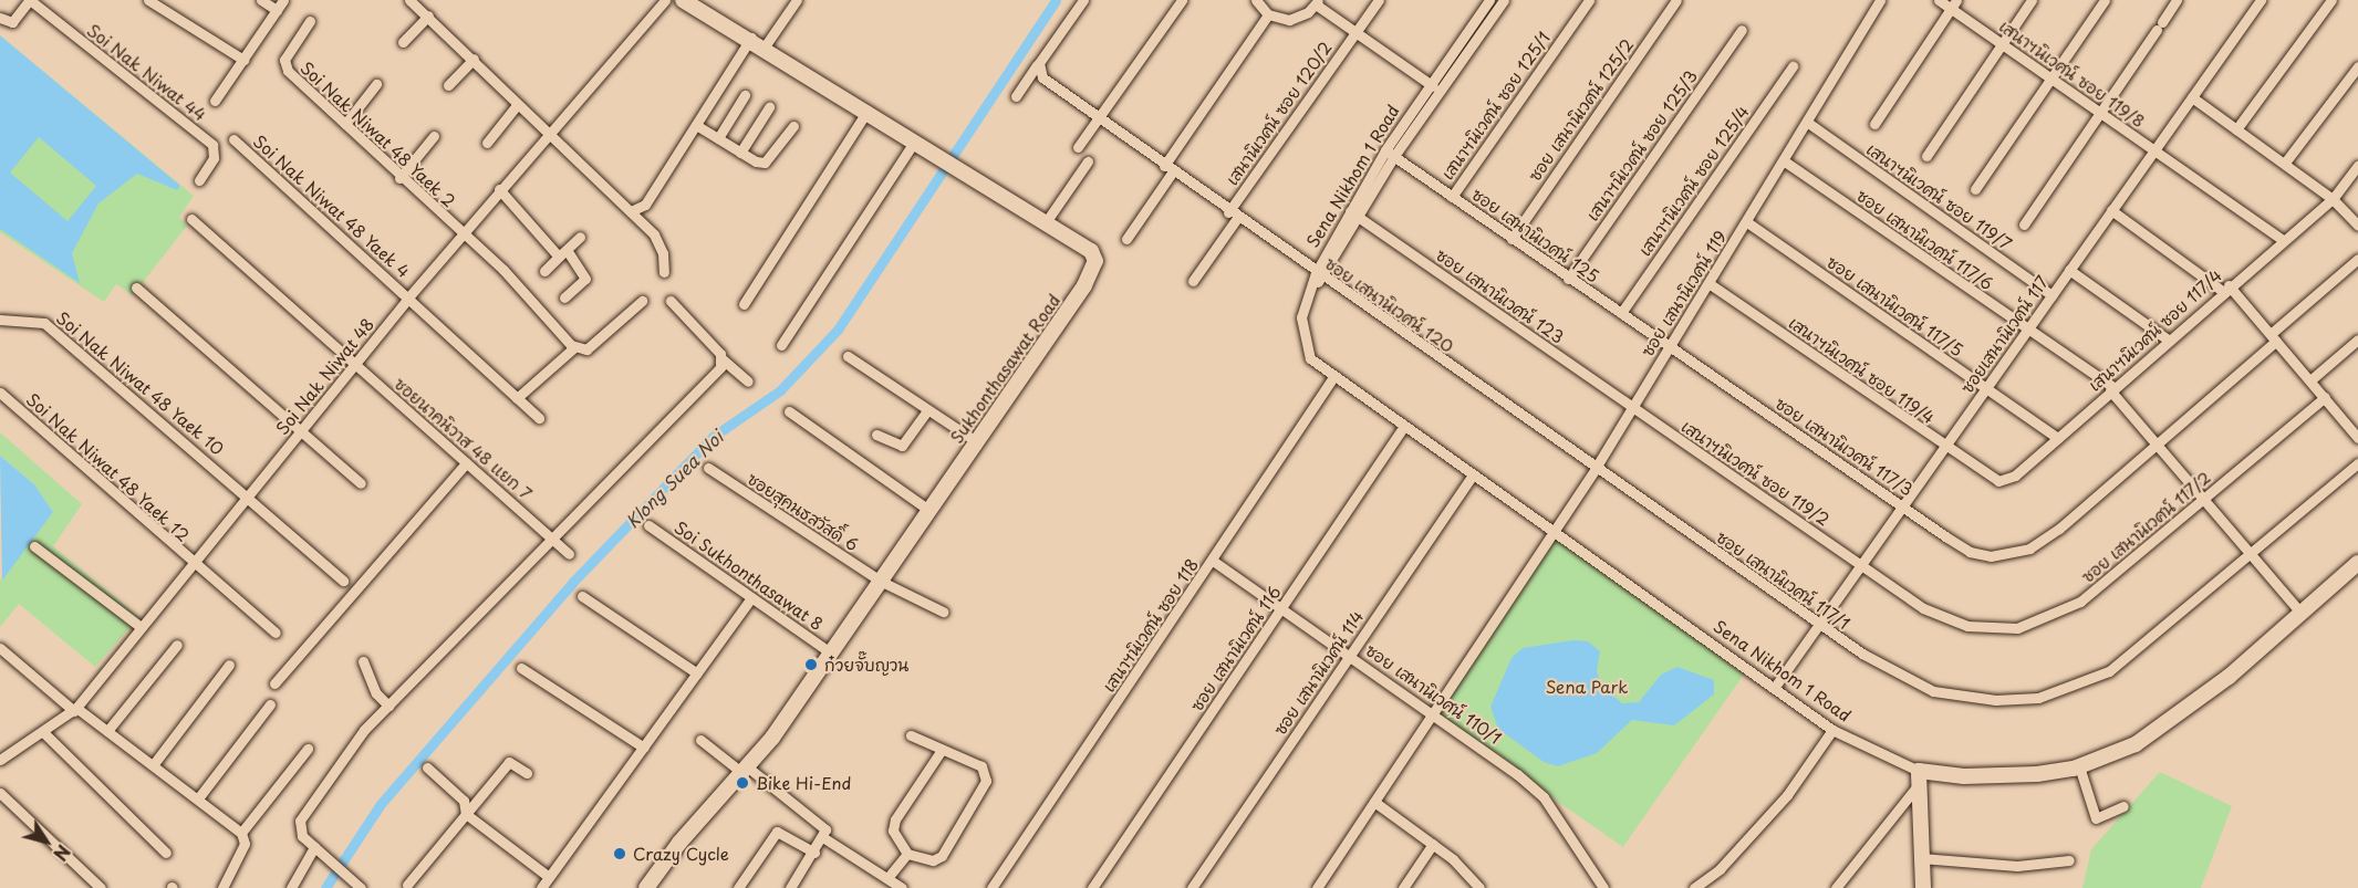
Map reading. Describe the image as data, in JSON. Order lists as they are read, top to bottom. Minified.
{"streets":{"main road":["Sena Nikhom 1 Road","Sukhonthasawat Road"],"street":["Soi Nak Niwat 44","เสนาฯนิเวศน์ ซอย 119/8","เสนาฯนิเวศน์ ซอย 125/1","ซอย เสนานิเวศน์ 125/2","เสนานิเวศน์ ซอย 120/2","Soi Nak Niwat 48 Yaek 2","เสนาฯนิเวศน์ ซอย 125/3","เสนาฯนิเวศน์ ซอย 125/4","เสนาฯนิเวศน์ ซอย 119/7","Soi Nak Niwat 48 Yaek 4","ซอย เสนานิเวศน์ 125","ซอย เสนานิเวศน์ 117/6","ซอย เสนานิเวศน์ 119","ซอย เสนานิเวศน์ 123","ซอย เสนานิเวศน์ 120","ซอย เสนานิเวศน์ 117/5","เสนาฯนิเวศน์ ซอย 117/4","ซอยเสนานิเวศน์ 117","เสนาฯนิเวศน์ ซอย 119/4","Soi Nak Niwat 48","Soi Nak Niwat 48 Yaek 10","ซอยนาคนิวาส 48 แยก 7","ซอย เสนานิเวศน์ 117/3","Soi Nak Niwat 48 Yaek 12","เสนาฯนิเวศน์ ซอย 119/2","ซอยสุคนธสวัสดิ์ 6","ซอย เสนานิเวศน์ 117/2","Soi Sukhonthasawat 8","ซอย เสนานิเวศน์ 117/1","เสนาฯนิเวศน์ ซอย 118","ซอย เสนานิเวศน์ 116","ซอย เสนานิเวศน์ 114","ซอย เสนานิเวศน์ 110/1"]},"crossings":[["เสนาฯนิเวศน์ ซอย 119/8","เสนาฯนิเวศน์ ซอย 117/4"],["เสนาฯนิเวศน์ ซอย 119/8","ซอยเสนานิเวศน์ 117"],["เสนาฯนิเวศน์ ซอย 125/1","ซอย เสนานิเวศน์ 125"],["ซอย เสนานิเวศน์ 125/2","ซอย เสนานิเวศน์ 125"],["เสนานิเวศน์ ซอย 120/2","ซอย เสนานิเวศน์ 120"],["Soi Nak Niwat 48 Yaek 2","Soi Nak Niwat 48"],["เสนาฯนิเวศน์ ซอย 125/3","ซอย เสนานิเวศน์ 125"],["Sena Nikhom 1 Road","ซอย เสนานิเวศน์ 125"],["Sena Nikhom 1 Road","ซอย เสนานิเวศน์ 117/6"],["Sena Nikhom 1 Road","ซอย เสนานิเวศน์ 119"],["Sena Nikhom 1 Road","ซอย เสนานิเวศน์ 123"],["Sena Nikhom 1 Road","ซอย เสนานิเวศน์ 120"],["Sena Nikhom 1 Road","ซอยเสนานิเวศน์ 117"],["Sena Nikhom 1 Road","เสนาฯนิเวศน์ ซอย 118"],["Sena Nikhom 1 Road","ซอย เสนานิเวศน์ 116"],["Sena Nikhom 1 Road","ซอย เสนานิเวศน์ 114"],["เสนาฯนิเวศน์ ซอย 125/4","ซอย เสนานิเวศน์ 125"],["เสนาฯนิเวศน์ ซอย 119/7","ซอย เสนานิเวศน์ 119"],["เสนาฯนิเวศน์ ซอย 119/7","ซอยเสนานิเวศน์ 117"],["Soi Nak Niwat 48 Yaek 4","Soi Nak Niwat 48"],["ซอย เสนานิเวศน์ 125","ซอย เสนานิเวศน์ 119"],["ซอย เสนานิเวศน์ 125","ซอย เสนานิเวศน์ 117/3"],["ซอย เสนานิเวศน์ 117/6","ซอย เสนานิเวศน์ 119"],["ซอย เสนานิเวศน์ 117/6","เสนาฯนิเวศน์ ซอย 117/4"],["ซอย เสนานิเวศน์ 117/6","ซอยเสนานิเวศน์ 117"],["ซอย เสนานิเวศน์ 117/6","ซอย เสนานิเวศน์ 117/3"],["ซอย เสนานิเวศน์ 117/6","ซอย เสนานิเวศน์ 117/2"],["ซอย เสนานิเวศน์ 117/6","ซอย เสนานิเวศน์ 117/1"],["ซอย เสนานิเวศน์ 119","ซอย เสนานิเวศน์ 123"],["ซอย เสนานิเวศน์ 119","ซอย เสนานิเวศน์ 120"],["ซอย เสนานิเวศน์ 119","ซอย เสนานิเวศน์ 117/5"],["ซอย เสนานิเวศน์ 119","เสนาฯนิเวศน์ ซอย 119/4"],["ซอย เสนานิเวศน์ 119","ซอย เสนานิเวศน์ 117/3"],["ซอย เสนานิเวศน์ 119","เสนาฯนิเวศน์ ซอย 119/2"],["ซอย เสนานิเวศน์ 119","ซอย เสนานิเวศน์ 117/1"],["ซอย เสนานิเวศน์ 119","ซอย เสนานิเวศน์ 110/1"],["ซอย เสนานิเวศน์ 123","เสนาฯนิเวศน์ ซอย 119/2"],["ซอย เสนานิเวศน์ 120","ซอย เสนานิเวศน์ 117/1"],["ซอย เสนานิเวศน์ 117/5","เสนาฯนิเวศน์ ซอย 117/4"],["ซอย เสนานิเวศน์ 117/5","ซอยเสนานิเวศน์ 117"],["เสนาฯนิเวศน์ ซอย 117/4","เสนาฯนิเวศน์ ซอย 119/4"],["ซอยเสนานิเวศน์ 117","เสนาฯนิเวศน์ ซอย 119/4"],["ซอยเสนานิเวศน์ 117","ซอย เสนานิเวศน์ 117/3"],["ซอยเสนานิเวศน์ 117","เสนาฯนิเวศน์ ซอย 119/2"],["ซอยเสนานิเวศน์ 117","ซอย เสนานิเวศน์ 117/2"],["ซอยเสนานิเวศน์ 117","ซอย เสนานิเวศน์ 117/1"],["Sukhonthasawat Road","ซอยสุคนธสวัสดิ์ 6"],["Sukhonthasawat Road","Soi Sukhonthasawat 8"],["Soi Nak Niwat 48","Soi Nak Niwat 48 Yaek 10"],["Soi Nak Niwat 48","ซอยนาคนิวาส 48 แยก 7"],["Soi Nak Niwat 48","Soi Nak Niwat 48 Yaek 12"],["เสนาฯนิเวศน์ ซอย 119/2","ซอย เสนานิเวศน์ 117/2"],["เสนาฯนิเวศน์ ซอย 118","ซอย เสนานิเวศน์ 110/1"],["ซอย เสนานิเวศน์ 116","ซอย เสนานิเวศน์ 110/1"],["ซอย เสนานิเวศน์ 114","ซอย เสนานิเวศน์ 110/1"]],"water":["Klong Suea Noi"],"parks":["Sena Park"],"places":["ก๋วยจั๊บญวน","Bike Hi-End","Crazy Cycle"],"north":"bottom right"}
